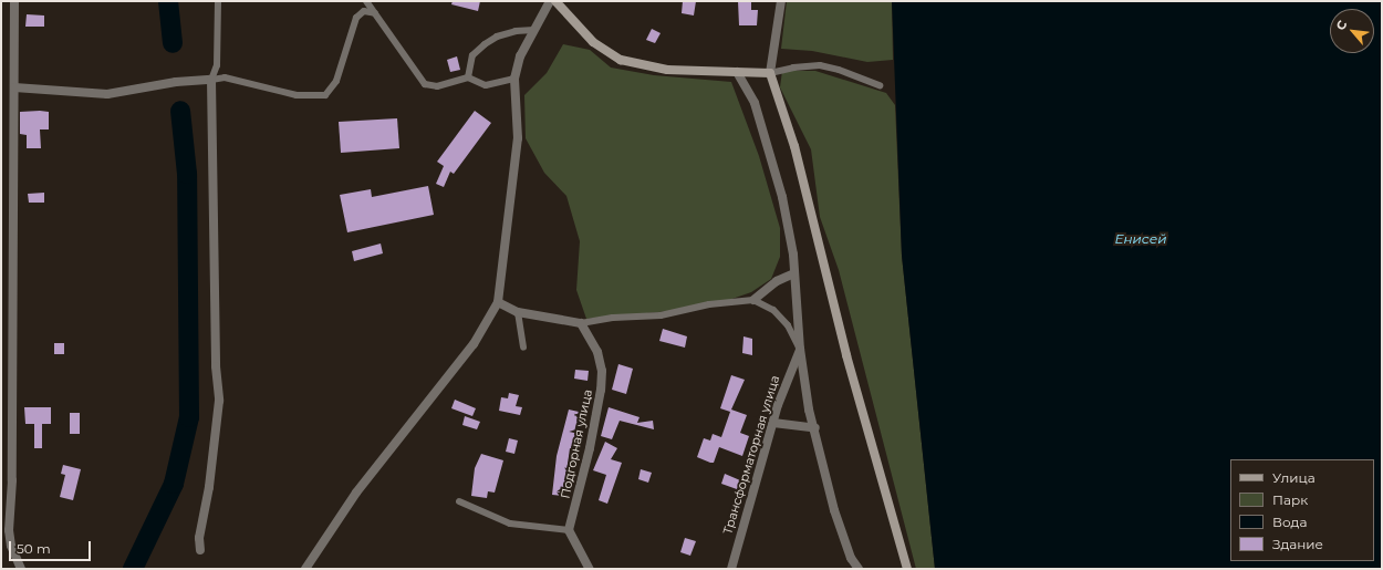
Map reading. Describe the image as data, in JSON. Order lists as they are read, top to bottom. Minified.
{"streets":{"street":["Подгорная улица","Трансформаторная улица"]},"water":["Енисей"],"legend":["Улица","Парк","Вода","Здание"],"scale_bar":"50 m","north":"top left"}
